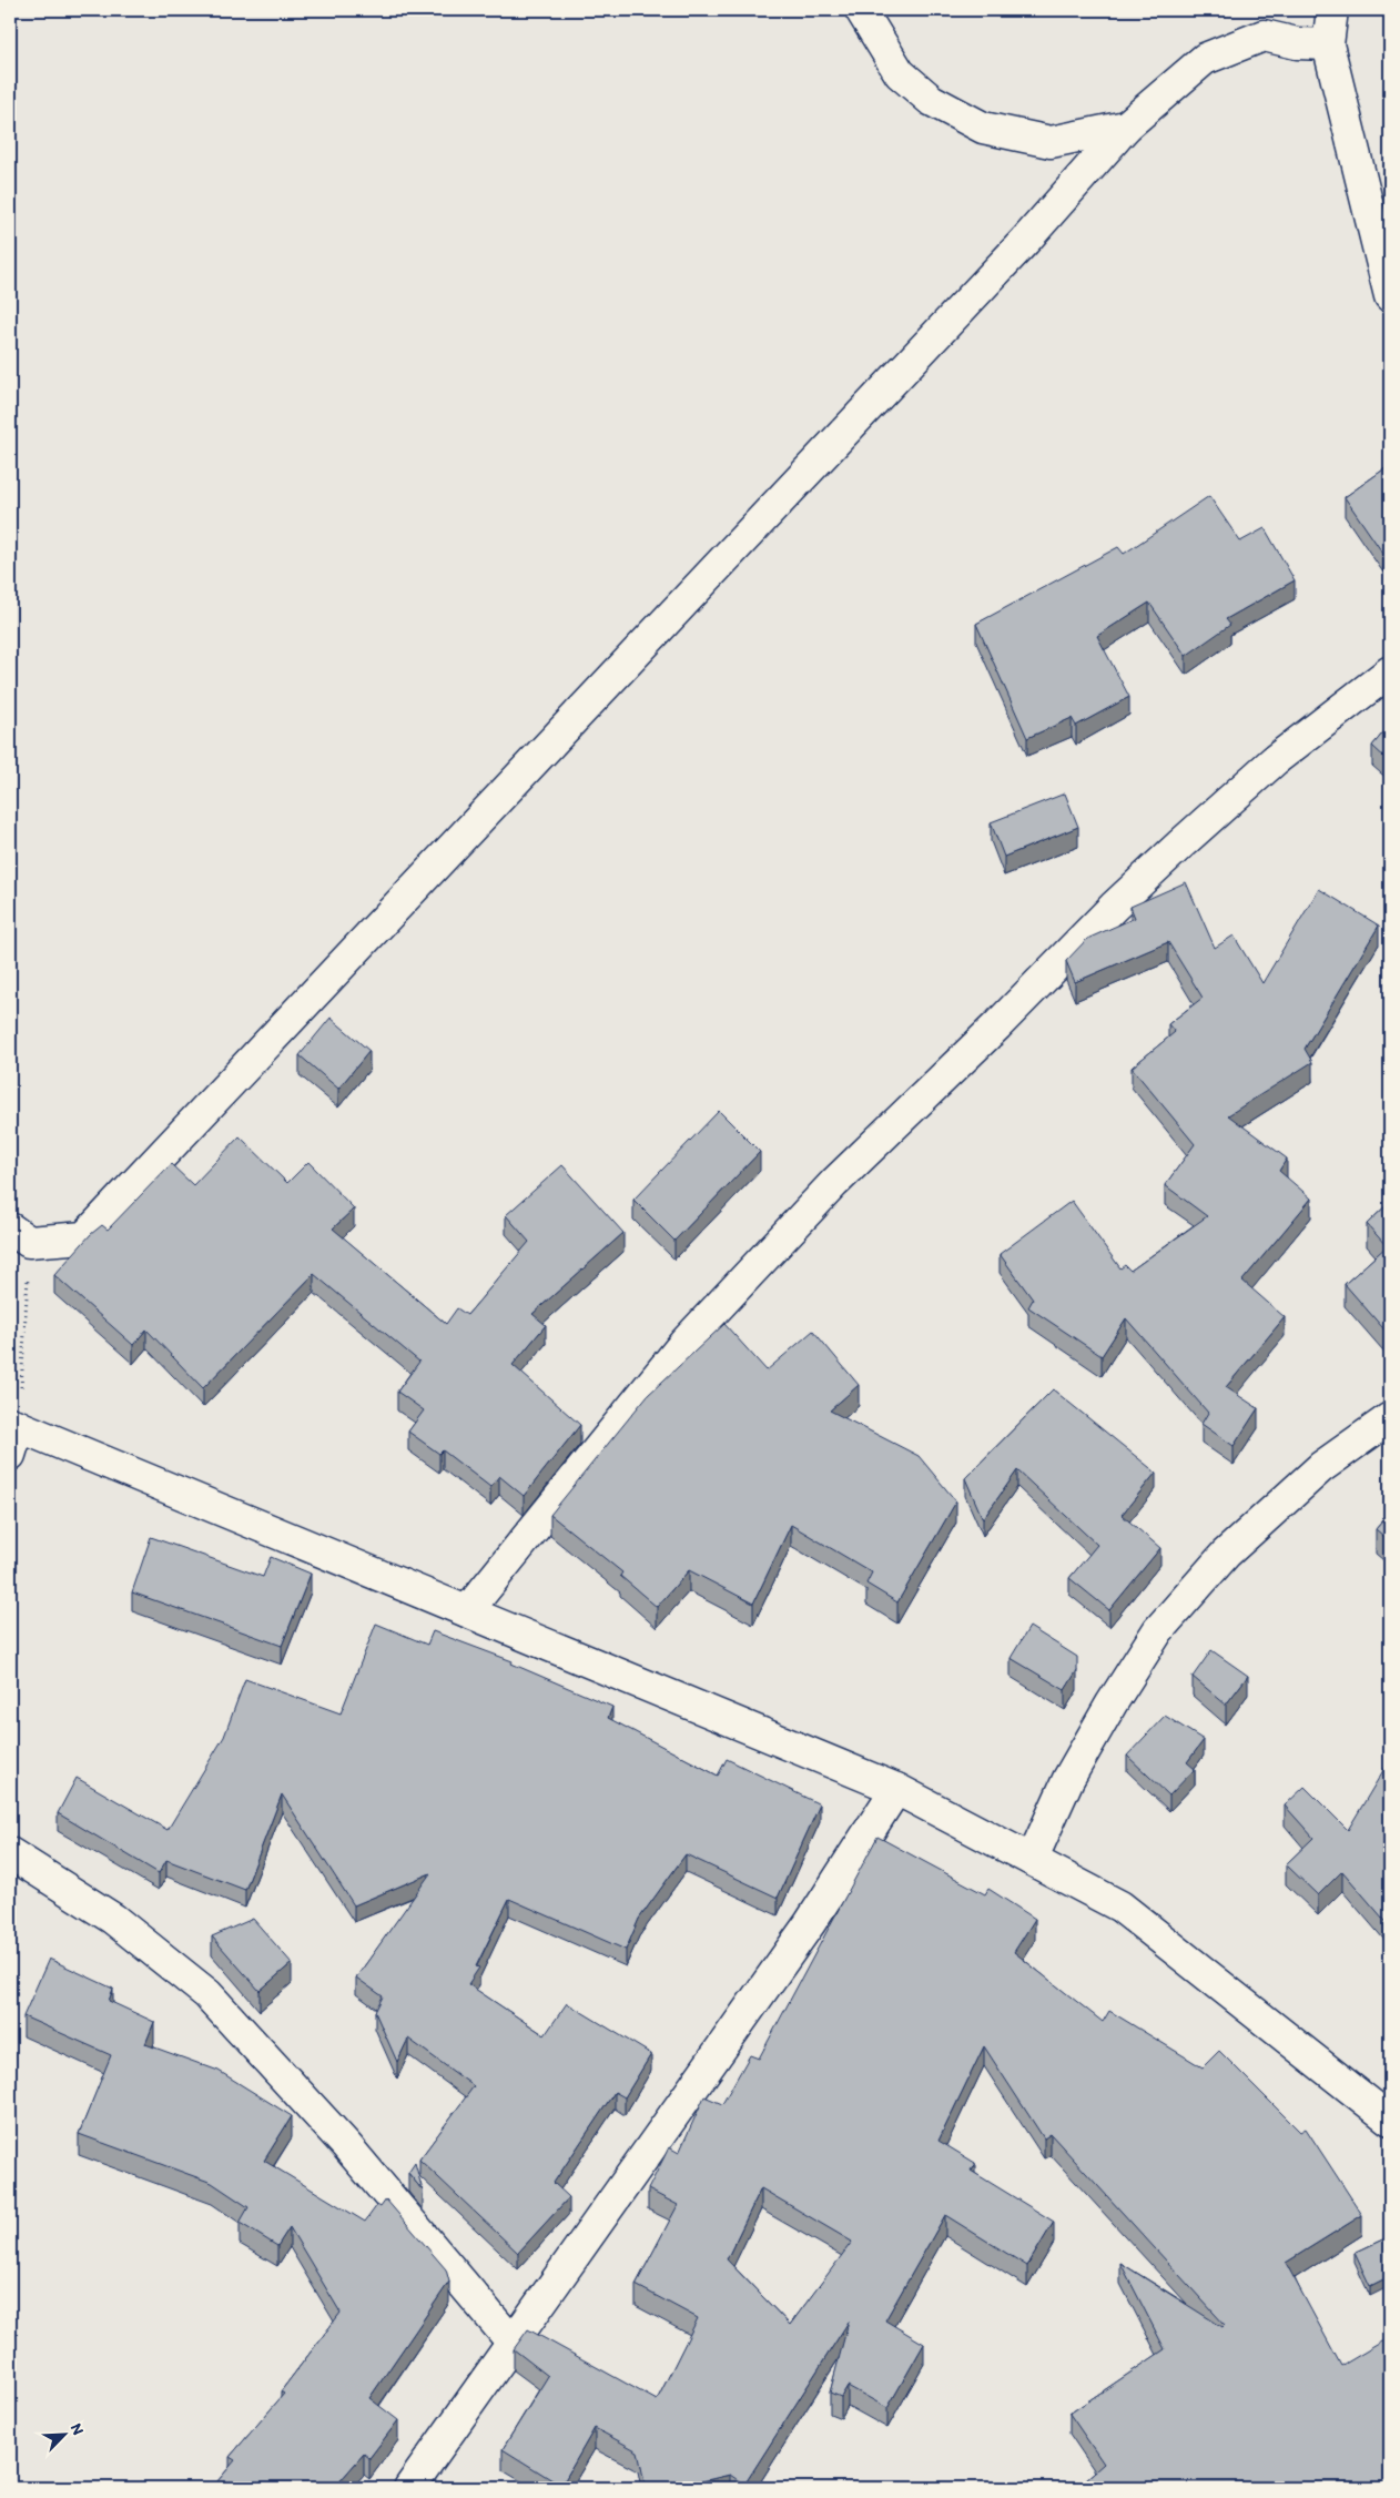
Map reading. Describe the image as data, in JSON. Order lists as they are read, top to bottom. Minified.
{"north":"top right"}
